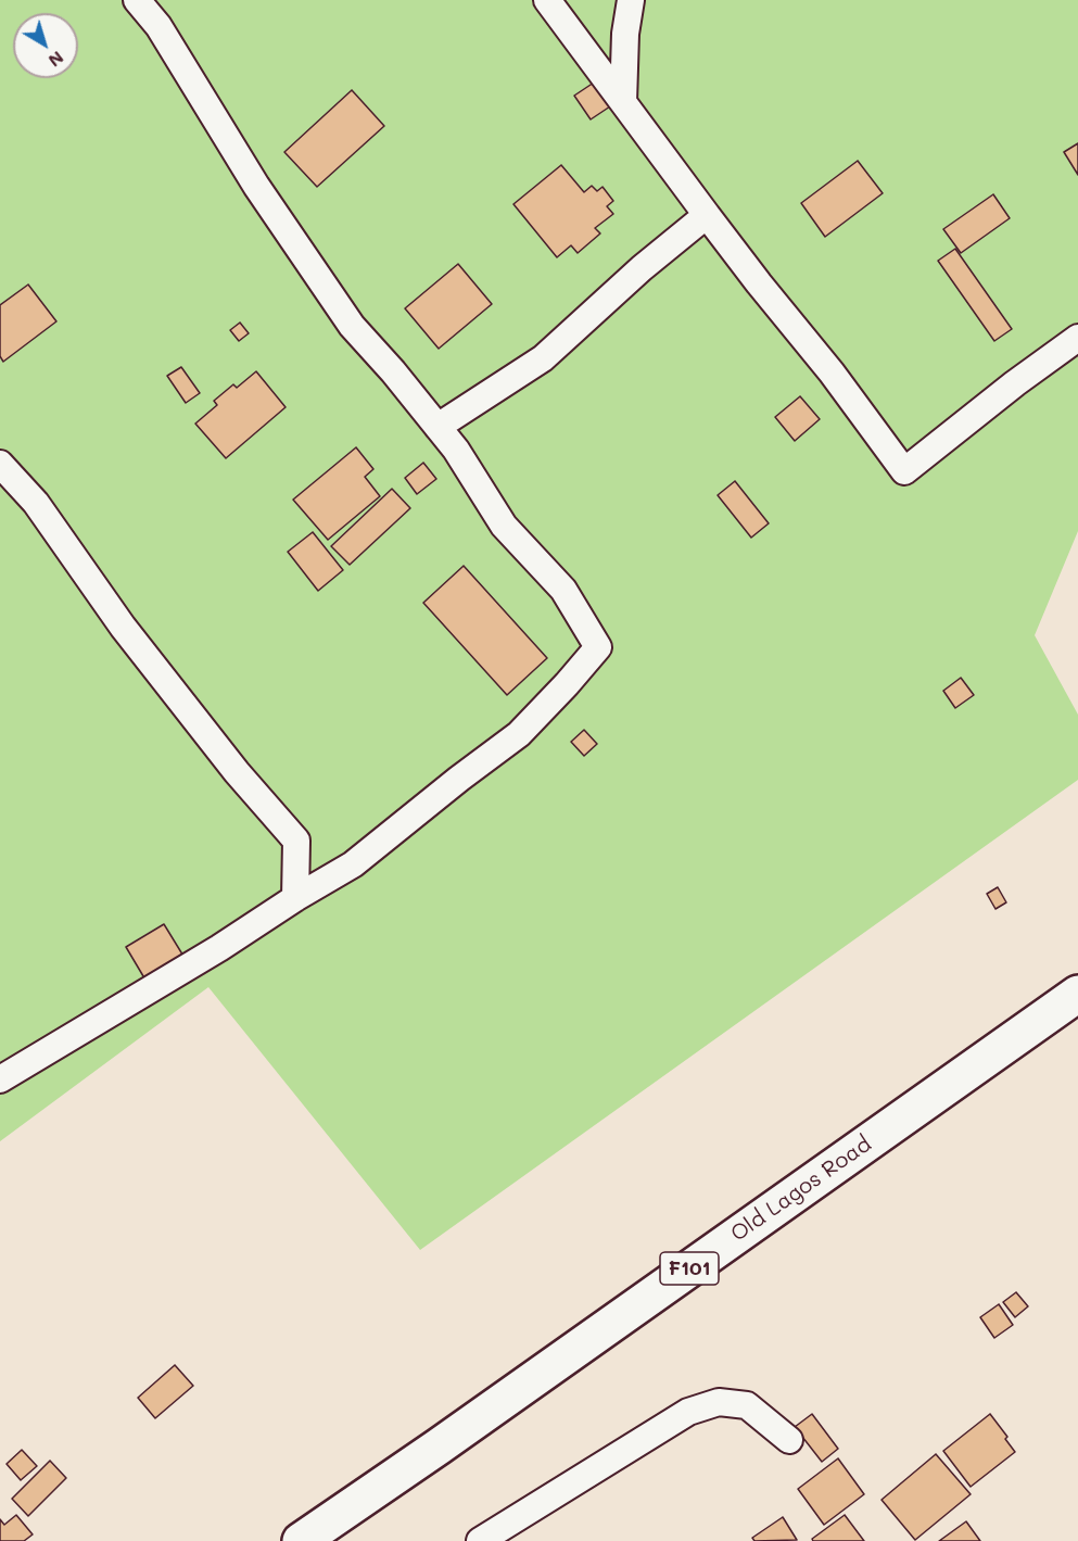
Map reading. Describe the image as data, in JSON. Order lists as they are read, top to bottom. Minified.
{"streets":{"main road":["Old Lagos Road","F101"]},"north":"bottom right"}
